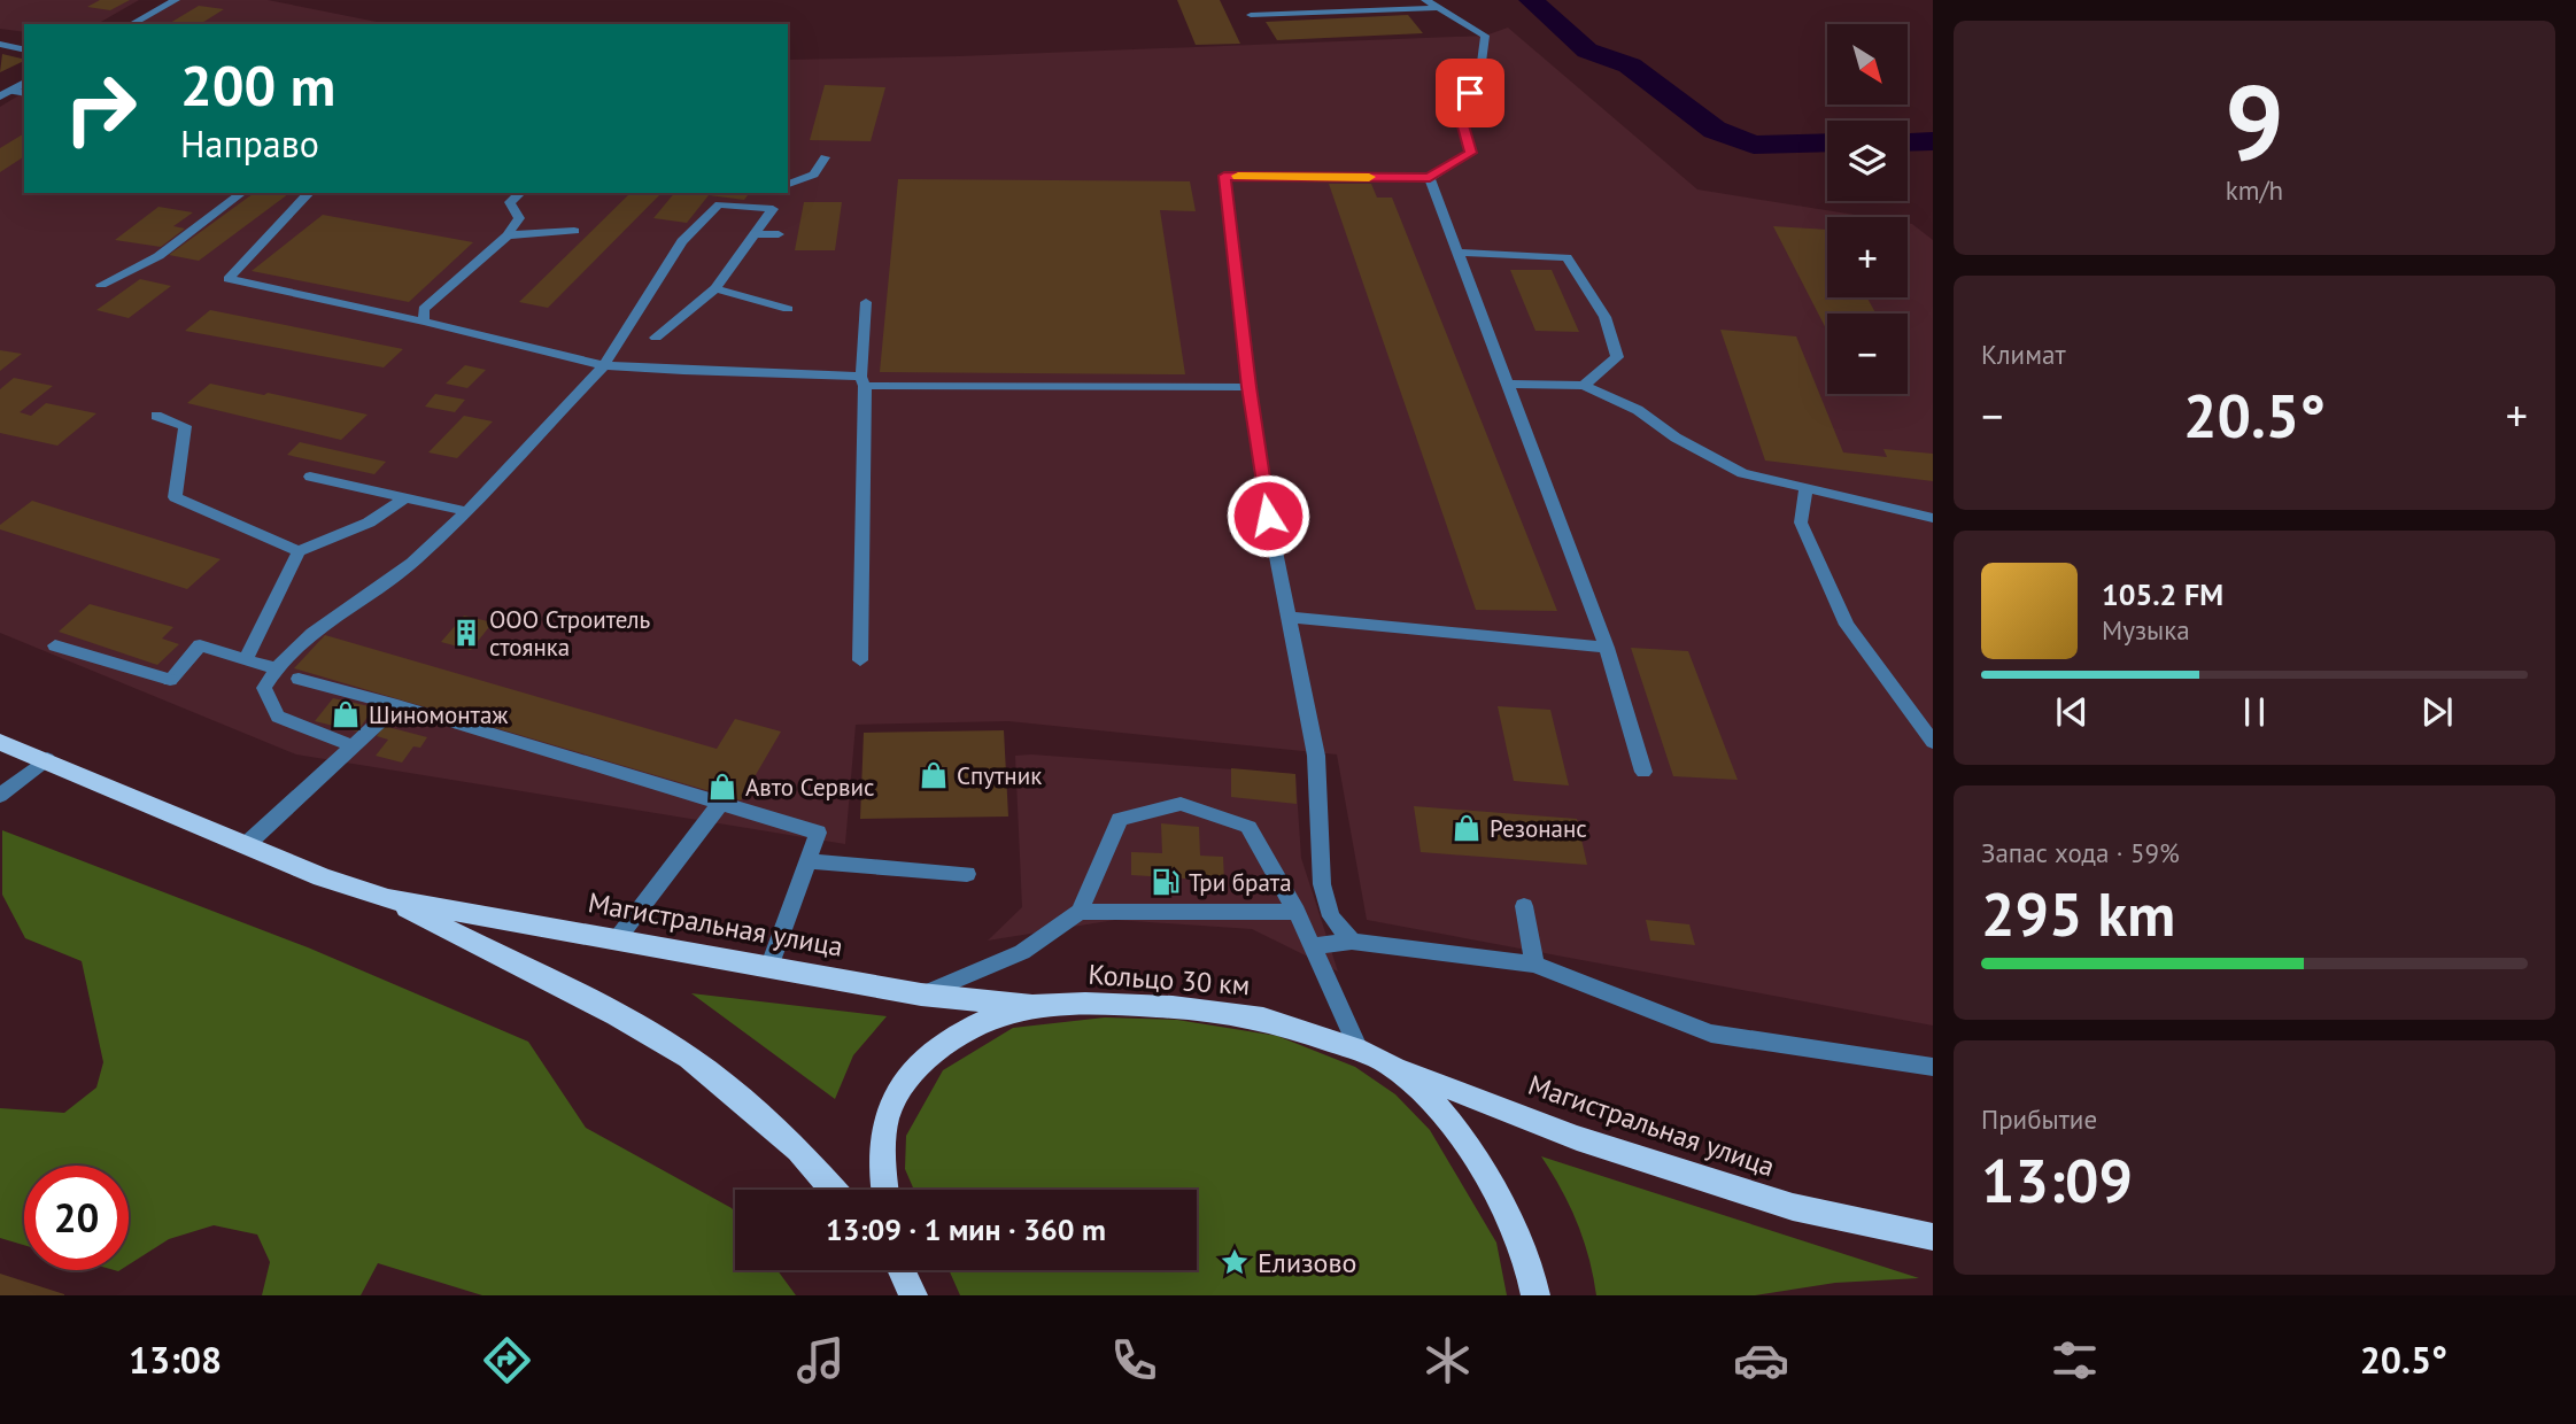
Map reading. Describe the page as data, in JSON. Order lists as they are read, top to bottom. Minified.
{"streets":{"main road":["Магистральная улица","Кольцо 30 км"]},"crossings":[["Магистральная улица","Кольцо 30 км"]],"places":{"building":["ООО Строитель стоянка"],"shop":["Шиномонтаж","Спутник","Авто Сервис","Резонанс"],"fuel station":["Три брата"],"place":["Елизово"]},"north":"bottom right","page":{"tile":[["9","km/h"],"Климат",["Запас хода · 59%","295 km"],["Прибытие","13:09"]],"map_buttons":["+","−"],"turn":["200 m","Направо"],"heat":["−","20.5°","+"],"song":["105.2 FM","Музыка"],"limit":"20","trip":"13:09 · 1 мин · 360 m","tabs":["13:08","20.5°"]}}
